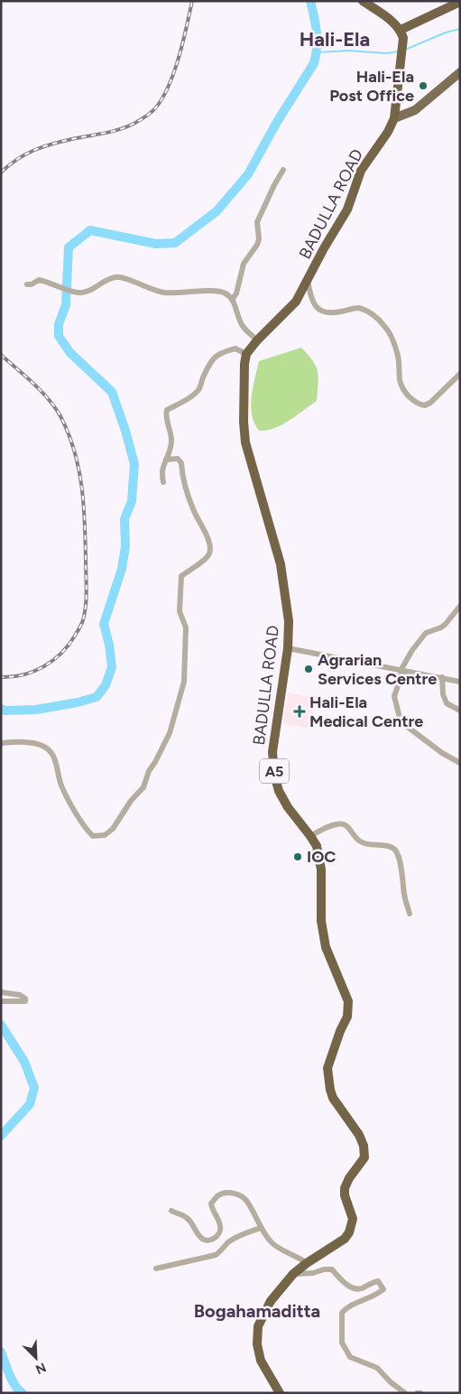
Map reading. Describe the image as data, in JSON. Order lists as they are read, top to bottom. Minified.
{"streets":{"highway":["BADULLA ROAD","A5"]},"districts":["Hali-Ela","Bogahamaditta"],"places":{"other":["Hali-Ela Post Office","Agrarian Services Centre","IOC"],"health":["Hali-Ela Medical Centre"]},"north":"bottom right"}
